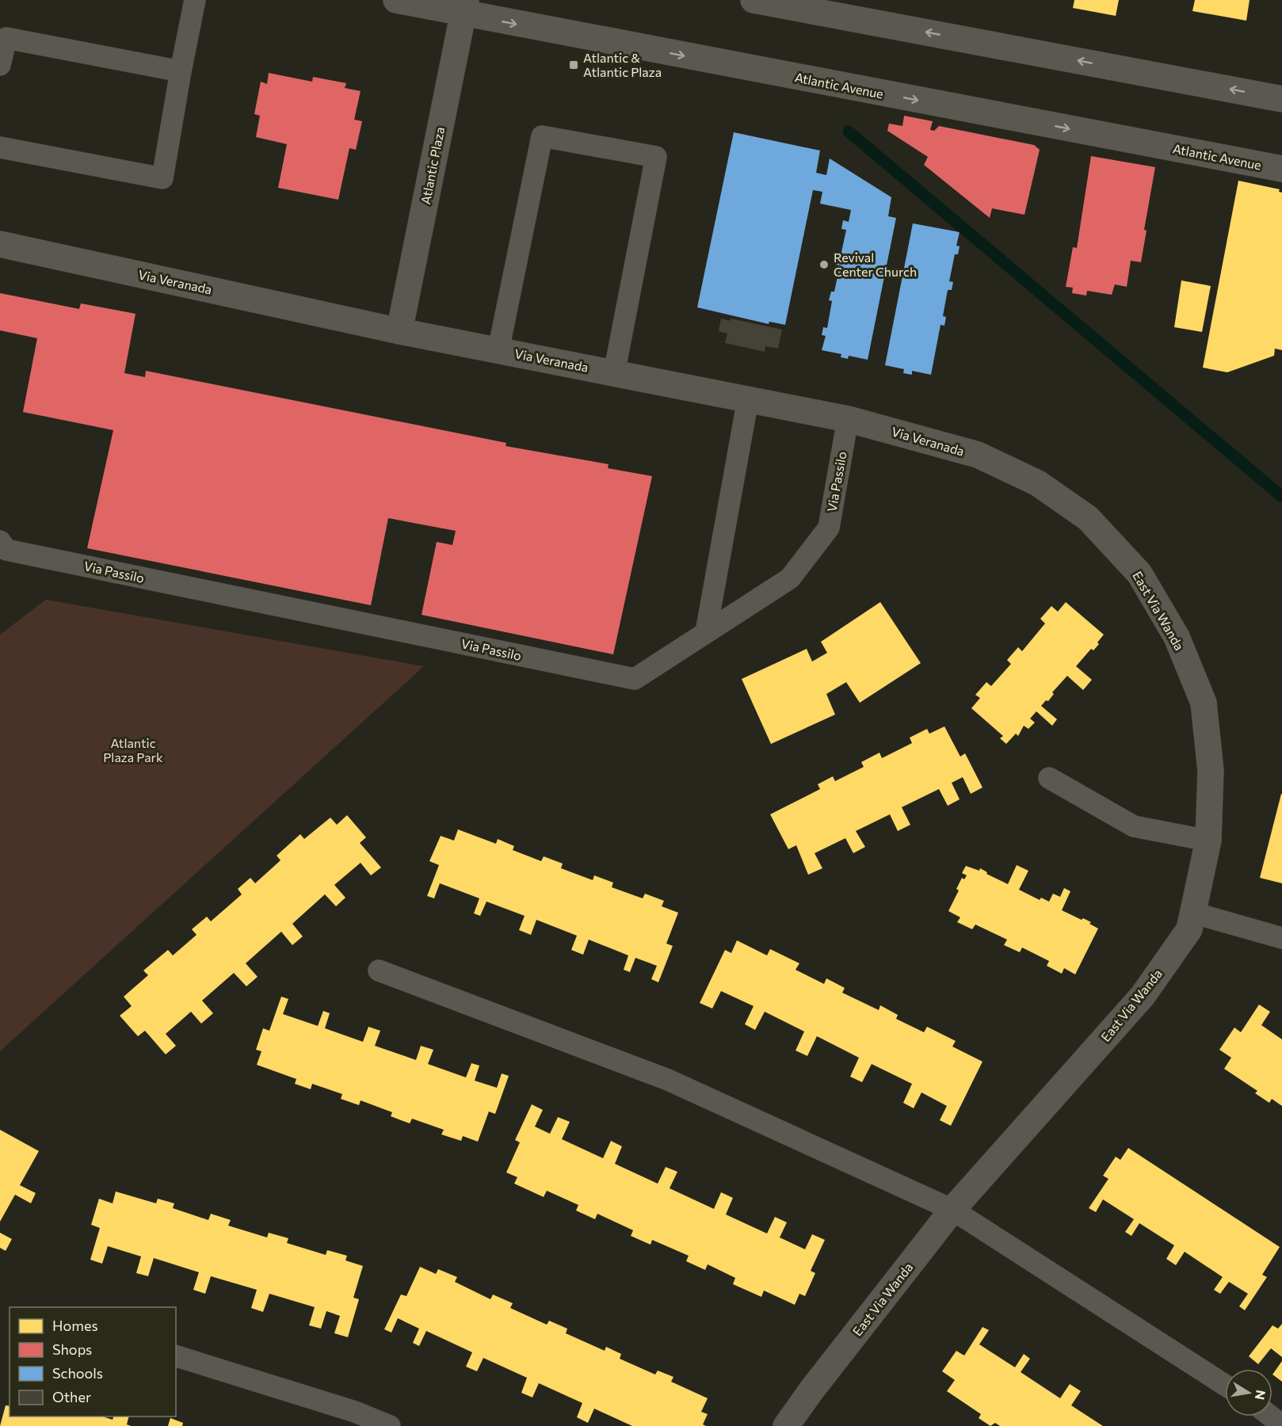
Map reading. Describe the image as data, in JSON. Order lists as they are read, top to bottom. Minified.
{"streets":{"street":["Atlantic Avenue","Atlantic Plaza","Via Veranada","East Via Wanda"],"lane":["Via Passilo"]},"crossings":[["Atlantic Avenue","Atlantic Plaza"],["Atlantic Plaza","Via Veranada"],["Via Veranada","Via Passilo"],["Via Veranada","East Via Wanda"]],"parks":["Atlantic Plaza Park"],"places":{"transit":["Atlantic & Atlantic Plaza"],"other":["Revival Center Church"]},"legend":["Homes","Shops","Schools","Other"],"north":"right"}
